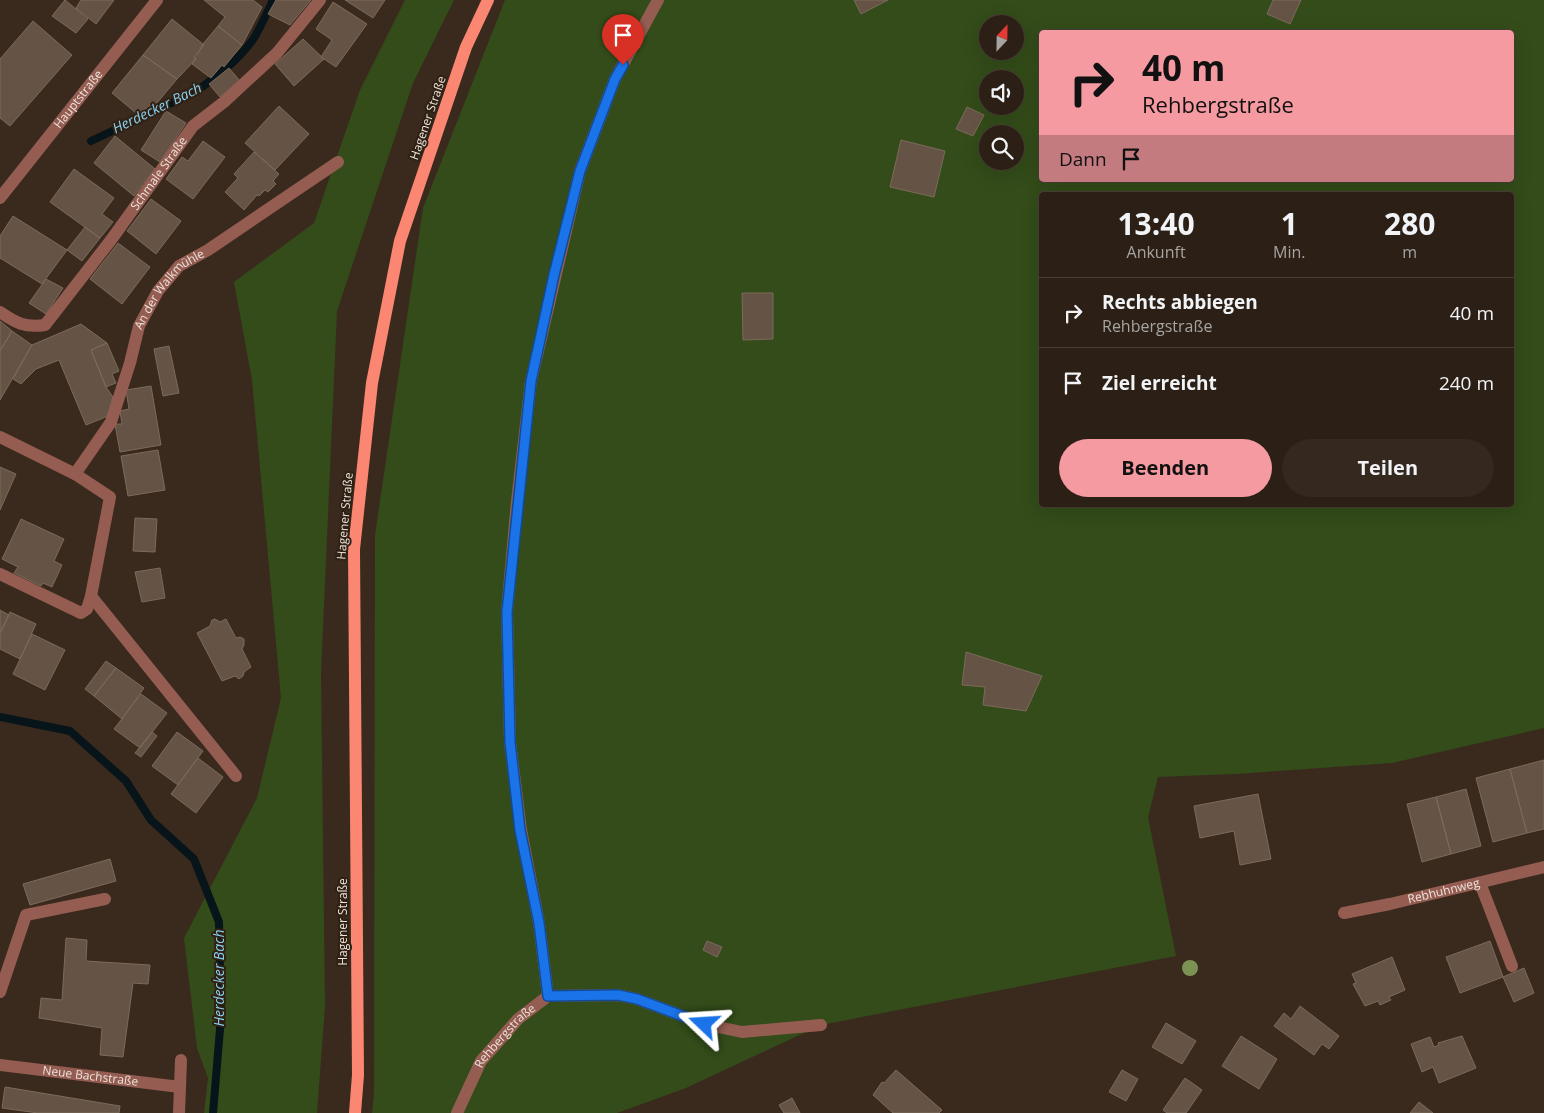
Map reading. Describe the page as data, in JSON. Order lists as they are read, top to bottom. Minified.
{"streets":{"main road":["Hagener Straße"],"street":["Hauptstraße","Schmale Straße","An der Walkmühle","Rebhuhnweg","Rehbergstraße","Neue Bachstraße"]},"water":["Herdecker Bach"],"north":"top","page":{"turn":["40 m","Rehbergstraße"],"then":"Dann","eta":["13:40","Ankunft","1","Min.","280","m"],"list":[{"name":"Rechts abbiegen","note":"Rehbergstraße","value":"40 m"},{"name":"Ziel erreicht","value":"240 m"}],"buttons":["Beenden","Teilen"]}}
